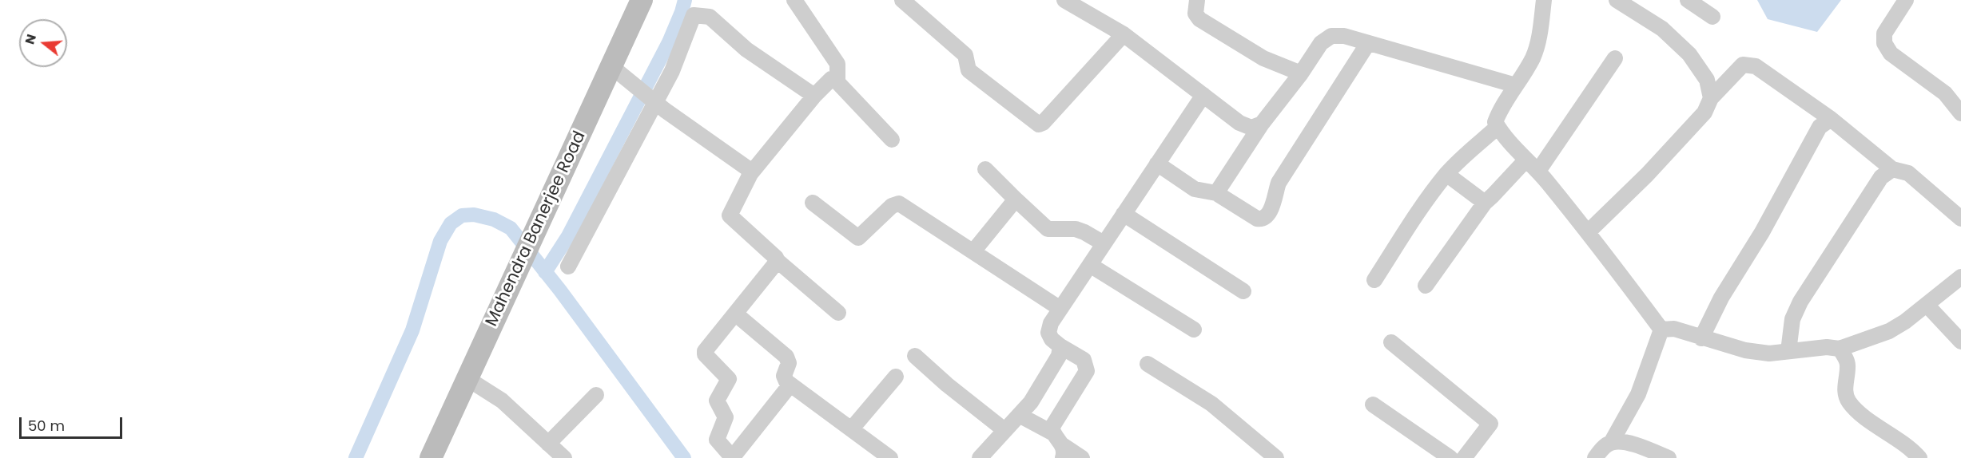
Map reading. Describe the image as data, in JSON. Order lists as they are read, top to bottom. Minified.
{"streets":{"street":["Mahendra Banerjee Road"]},"scale_bar":"50 m","north":"left"}
